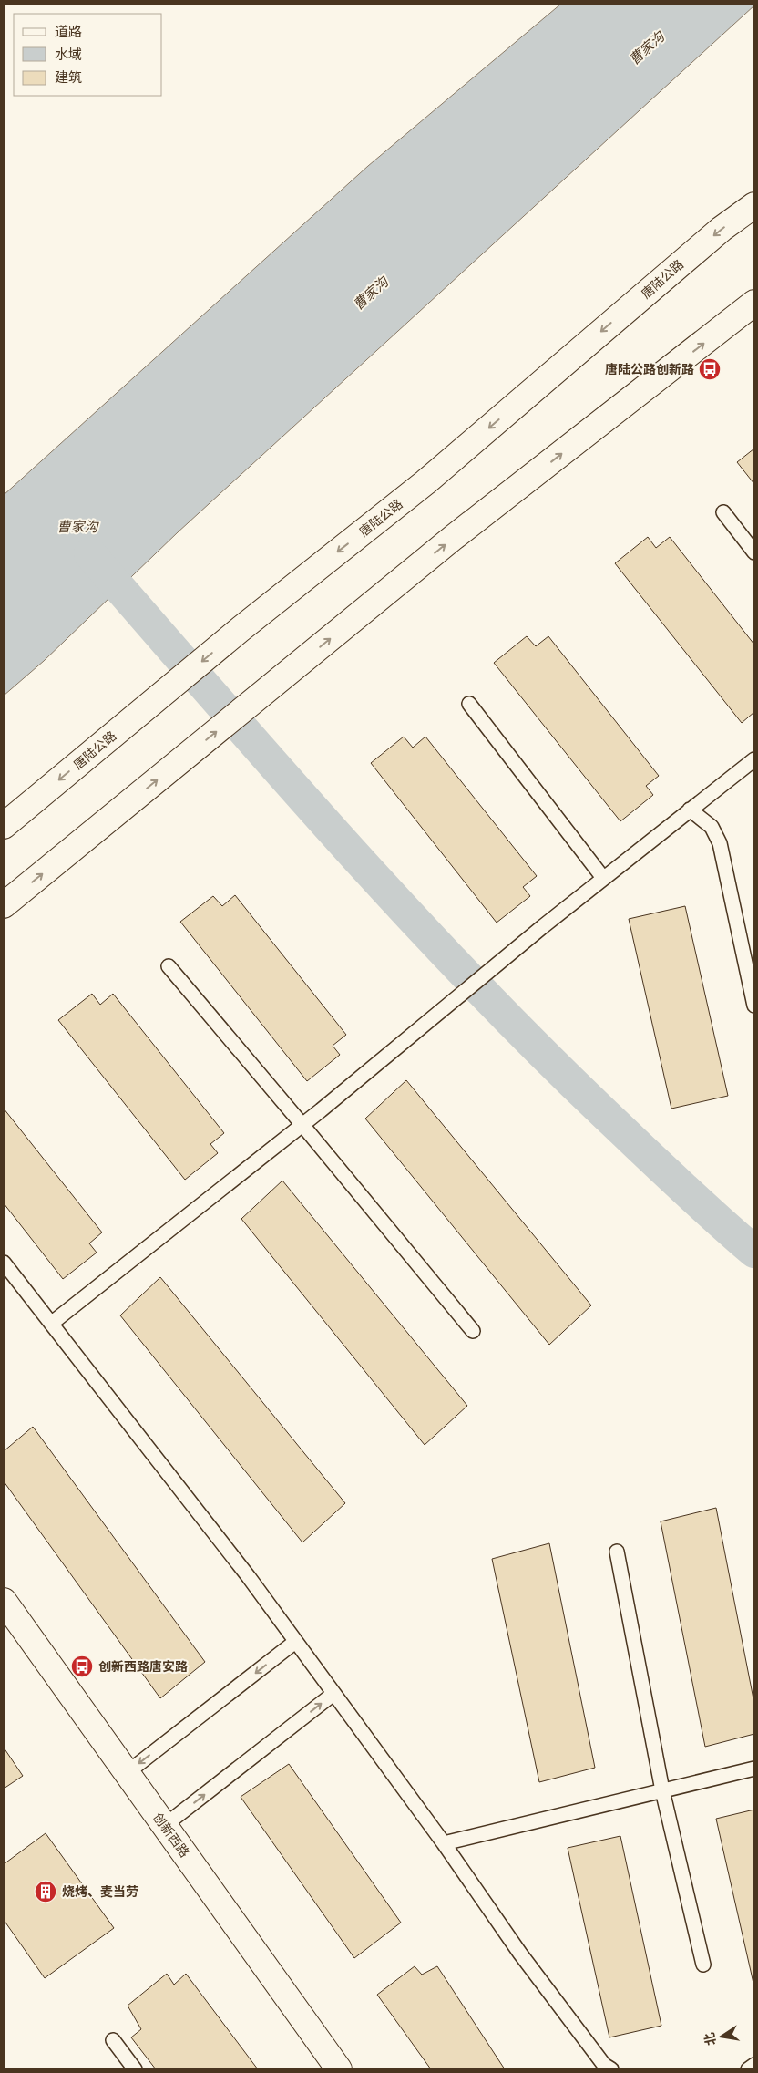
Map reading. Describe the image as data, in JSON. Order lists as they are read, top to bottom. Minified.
{"streets":{"main road":["唐陆公路","创新西路"]},"water":["曹家沟"],"places":{"bus stop":["唐陆公路创新路","创新西路唐安路"],"building":["烧烤、麦当劳"]},"legend":["道路","水域","建筑"],"north":"left"}
